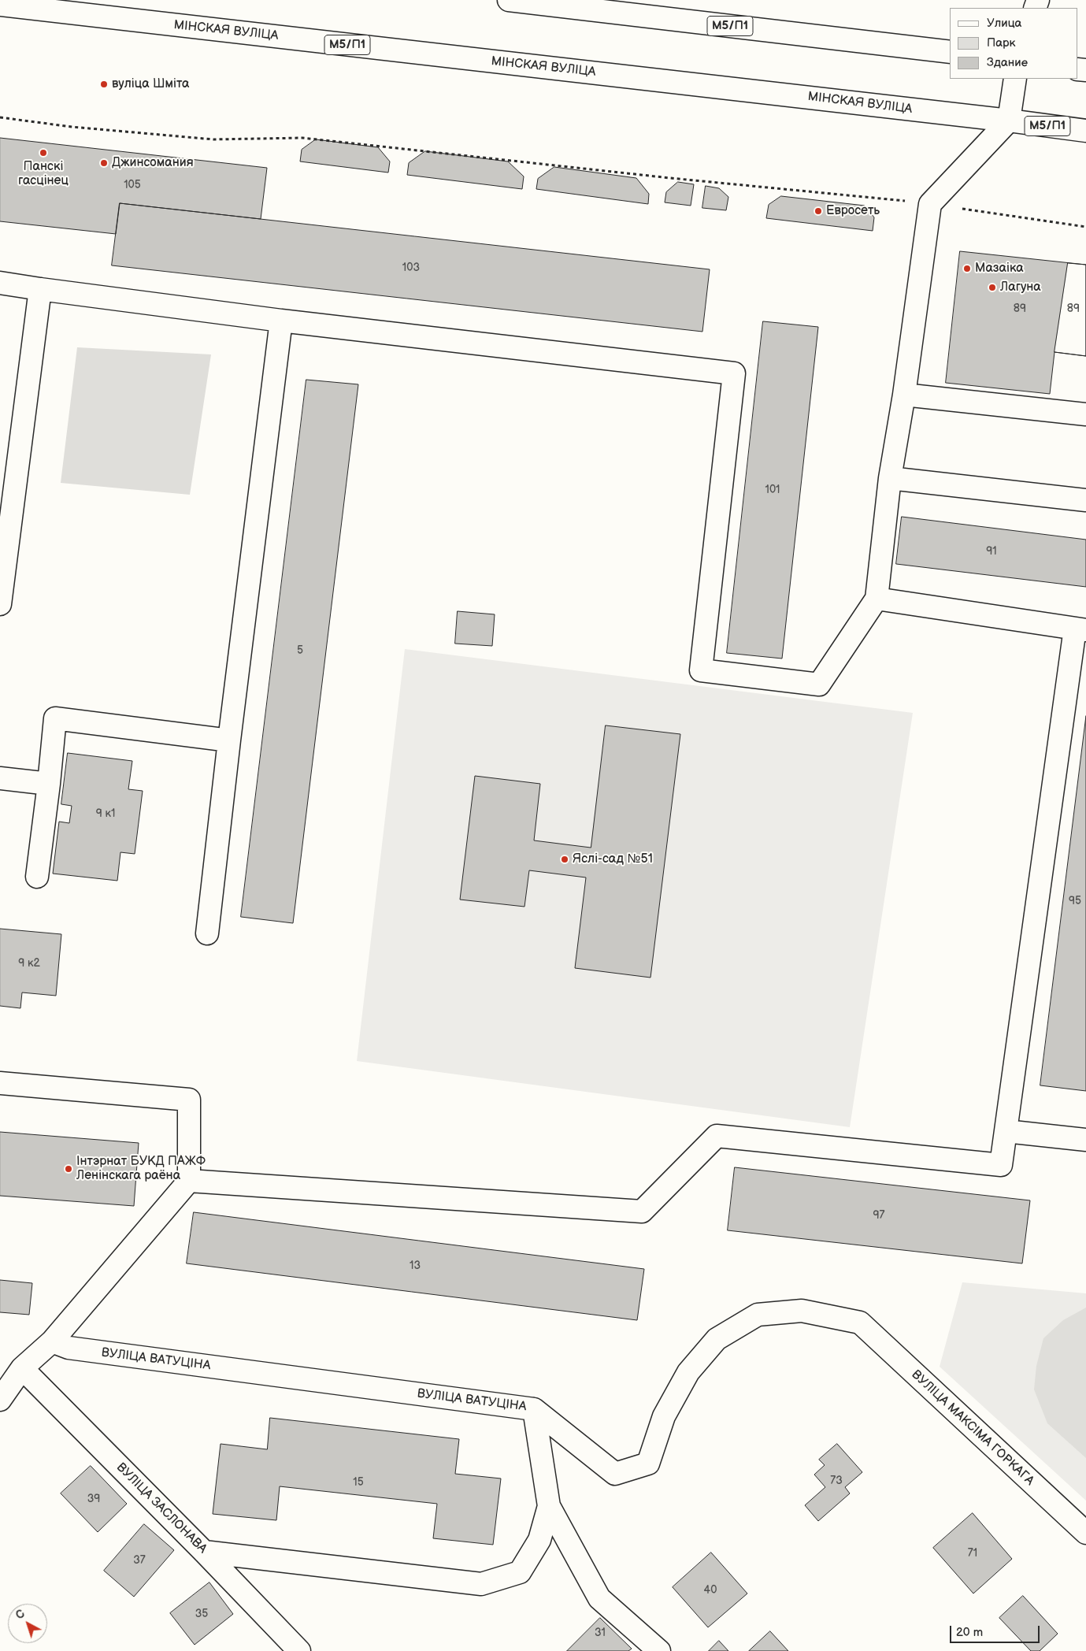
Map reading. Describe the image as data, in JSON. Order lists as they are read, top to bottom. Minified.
{"streets":{"street":["М5/П1","МІНСКАЯ ВУЛІЦА","ВУЛІЦА ВАТУЦІНА","ВУЛІЦА МАКСІМА ГОРКАГА","ВУЛІЦА ЗАСЛОНАВА"]},"crossings":[["ВУЛІЦА ВАТУЦІНА","ВУЛІЦА МАКСІМА ГОРКАГА"]],"places":["вуліца Шміта","Панскі гасцінец","Джинсомания","Евросеть","Мазаіка","Лагуна","Яслі-сад №51","Інтэрнат БУКД ПАЖФ Ленінскага раёна"],"house_numbers":["105","103","89","89","101","91","5","9 к1","95","9 к2","97","13","73","15","39","71","37","40","35","31"],"legend":["Улица","Парк","Здание"],"scale_bar":"20 m","north":"top left"}
